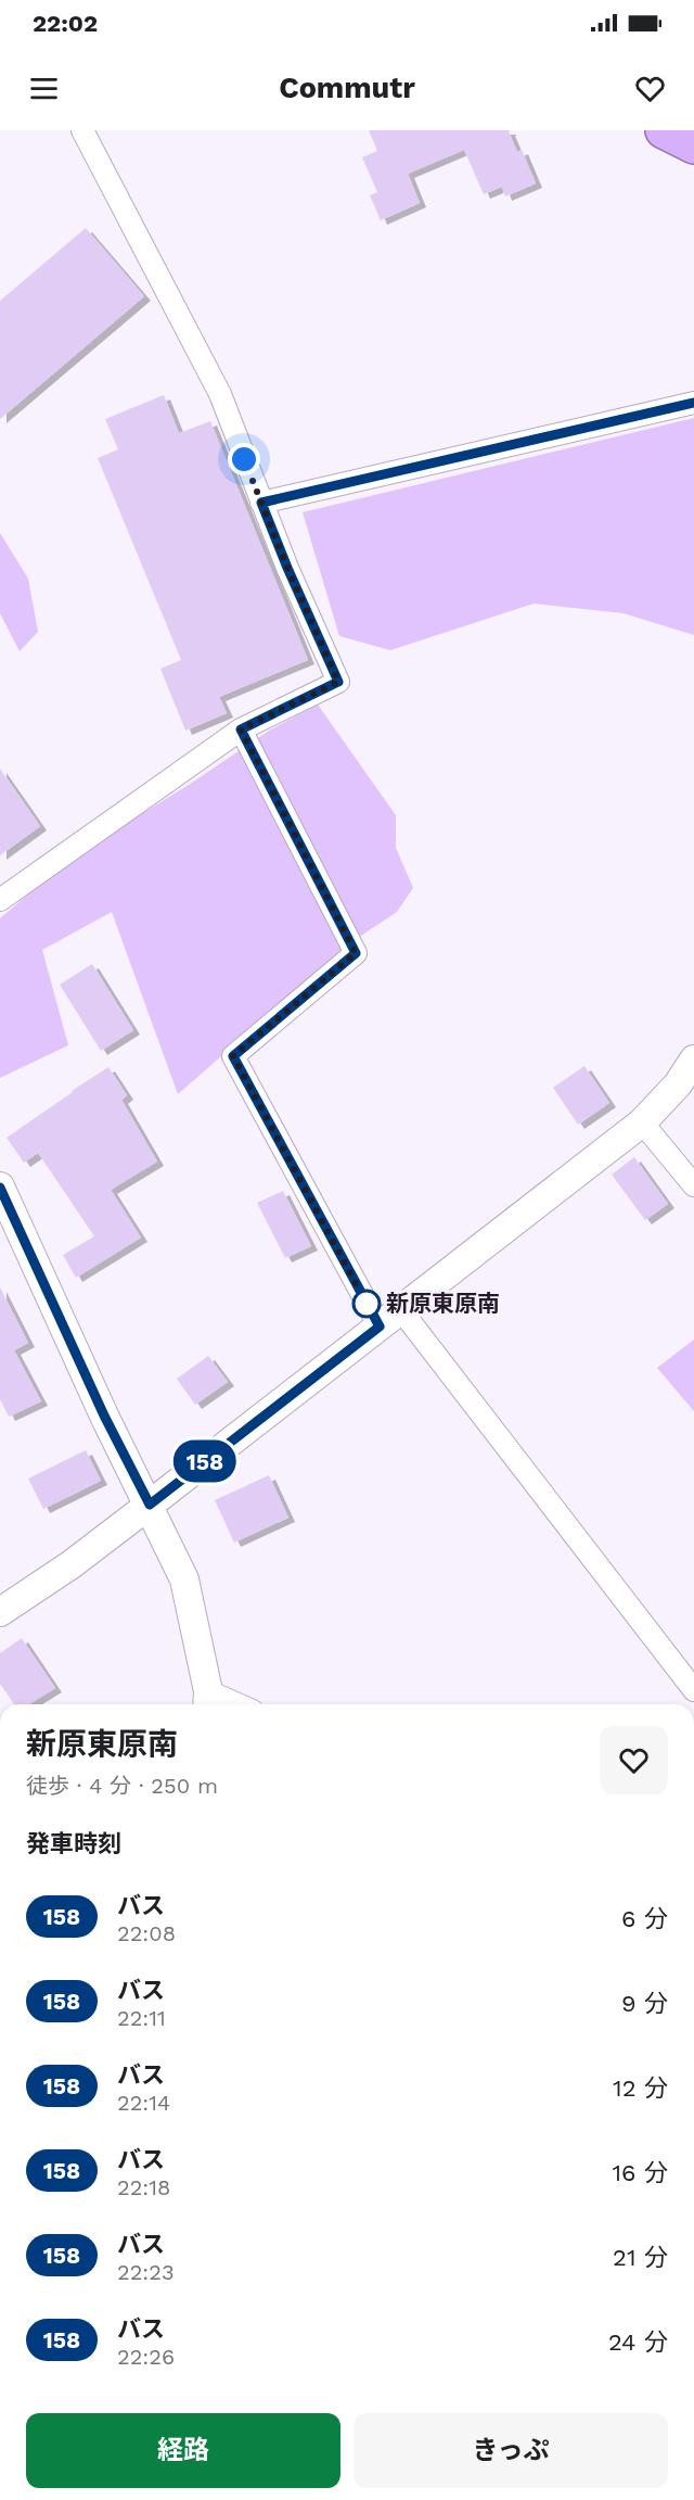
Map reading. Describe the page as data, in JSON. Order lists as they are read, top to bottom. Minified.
{"places":["新原東原南"],"lines":["bus line 158"],"page":{"status":"22:02","header":"Commutr","on_map":"158","heading":[["新原東原南","徒歩 · 4 分 · 250 m"],"発車時刻"],"list":[{"mark":"158","name":"バス","note":"22:08","value":"6 分"},{"mark":"158","name":"バス","note":"22:11","value":"9 分"},{"mark":"158","name":"バス","note":"22:14","value":"12 分"},{"mark":"158","name":"バス","note":"22:18","value":"16 分"},{"mark":"158","name":"バス","note":"22:23","value":"21 分"},{"mark":"158","name":"バス","note":"22:26","value":"24 分"}],"buttons":["経路","きっぷ"]}}
